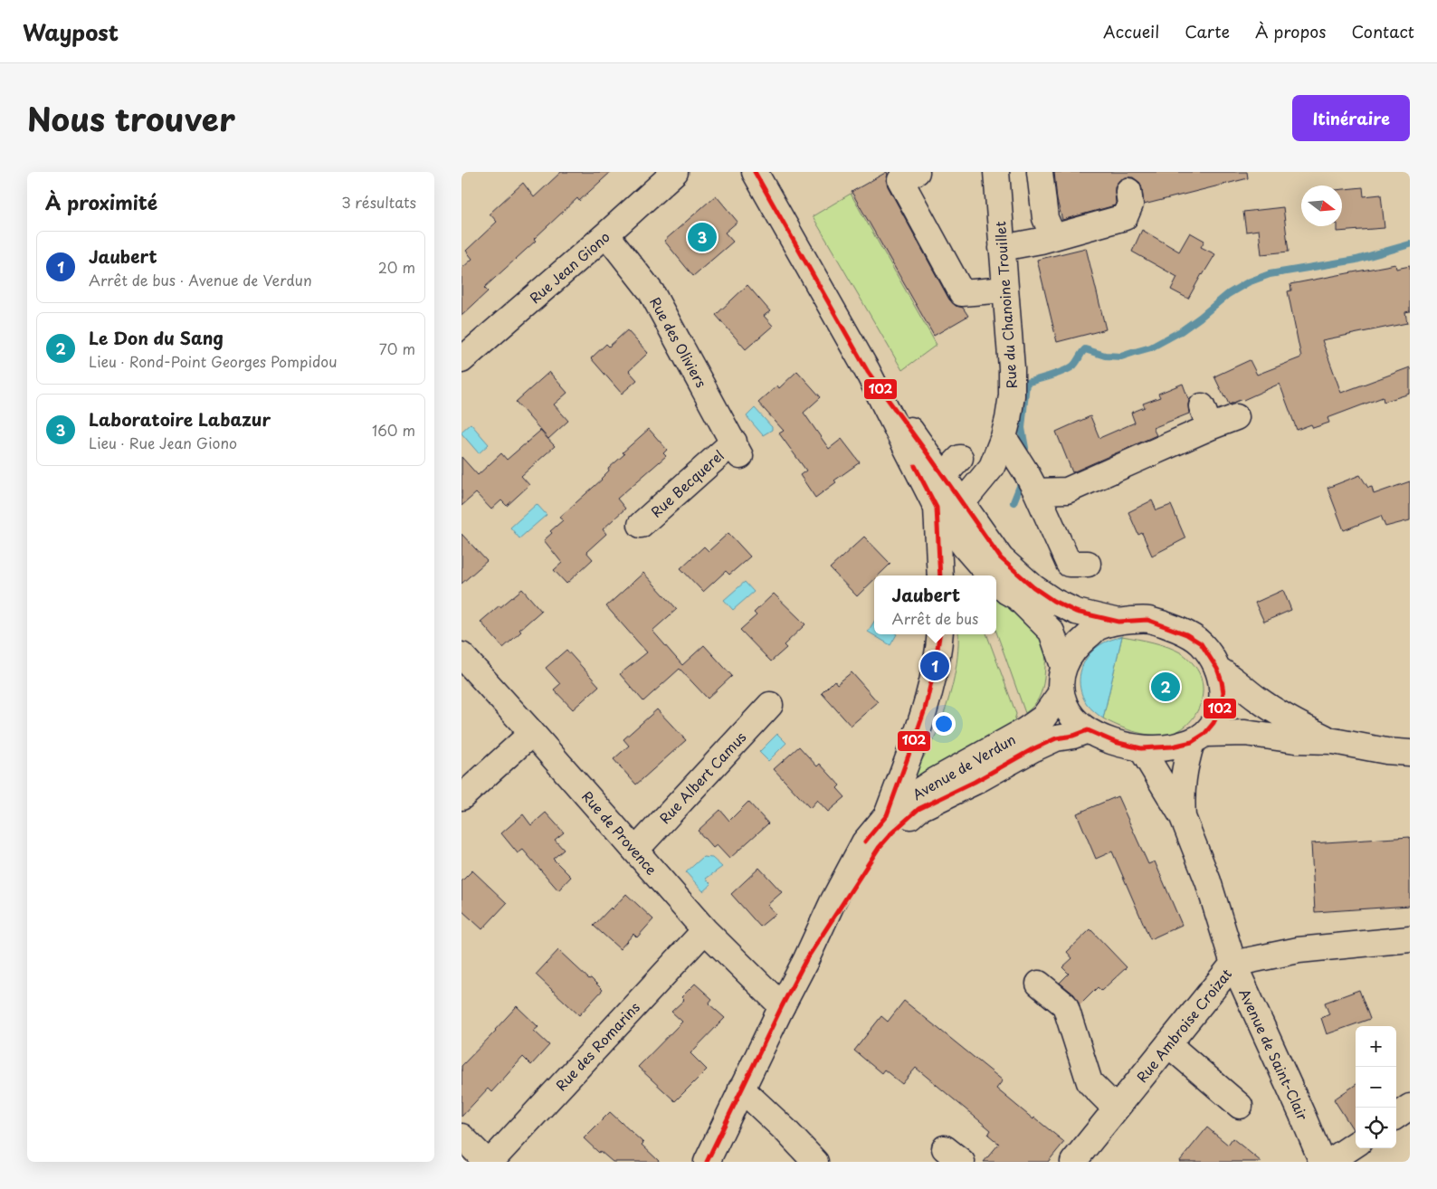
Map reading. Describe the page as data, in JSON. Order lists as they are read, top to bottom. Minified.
{"streets":{"street":["Rue Jean Giono","Rue du Chanoine Trouillet","Rue des Oliviers","Rue Becquerel","Avenue de Verdun","Rue Albert Camus","Rue de Provence","Rue Ambroise Croizat","Rue des Romarins","Avenue de Saint-Clair"]},"crossings":[["Rue Jean Giono","Rue des Oliviers"],["Rue des Oliviers","Rue Becquerel"],["Avenue de Verdun","Rue de Provence"],["Avenue de Verdun","Avenue de Saint-Clair"],["Rue Albert Camus","Rue de Provence"],["Rue de Provence","Rue des Romarins"],["Rue Ambroise Croizat","Avenue de Saint-Clair"]],"lines":["transit line 102"],"north":"right","page":{"header":"Waypost","nav":["Accueil","Carte","À propos","Contact"],"title":"Nous trouver","buttons":"Itinéraire","heading":["À proximité","3 résultats"],"pins":["3","1","2"],"list":[{"mark":"1","name":"Jaubert","note":"Arrêt de bus · Avenue de Verdun","value":"20 m"},{"mark":"2","name":"Le Don du Sang","note":"Lieu · Rond-Point Georges Pompidou","value":"70 m"},{"mark":"3","name":"Laboratoire Labazur","note":"Lieu · Rue Jean Giono","value":"160 m"}],"popup":["Jaubert","Arrêt de bus"],"map_buttons":["+","−"]}}
